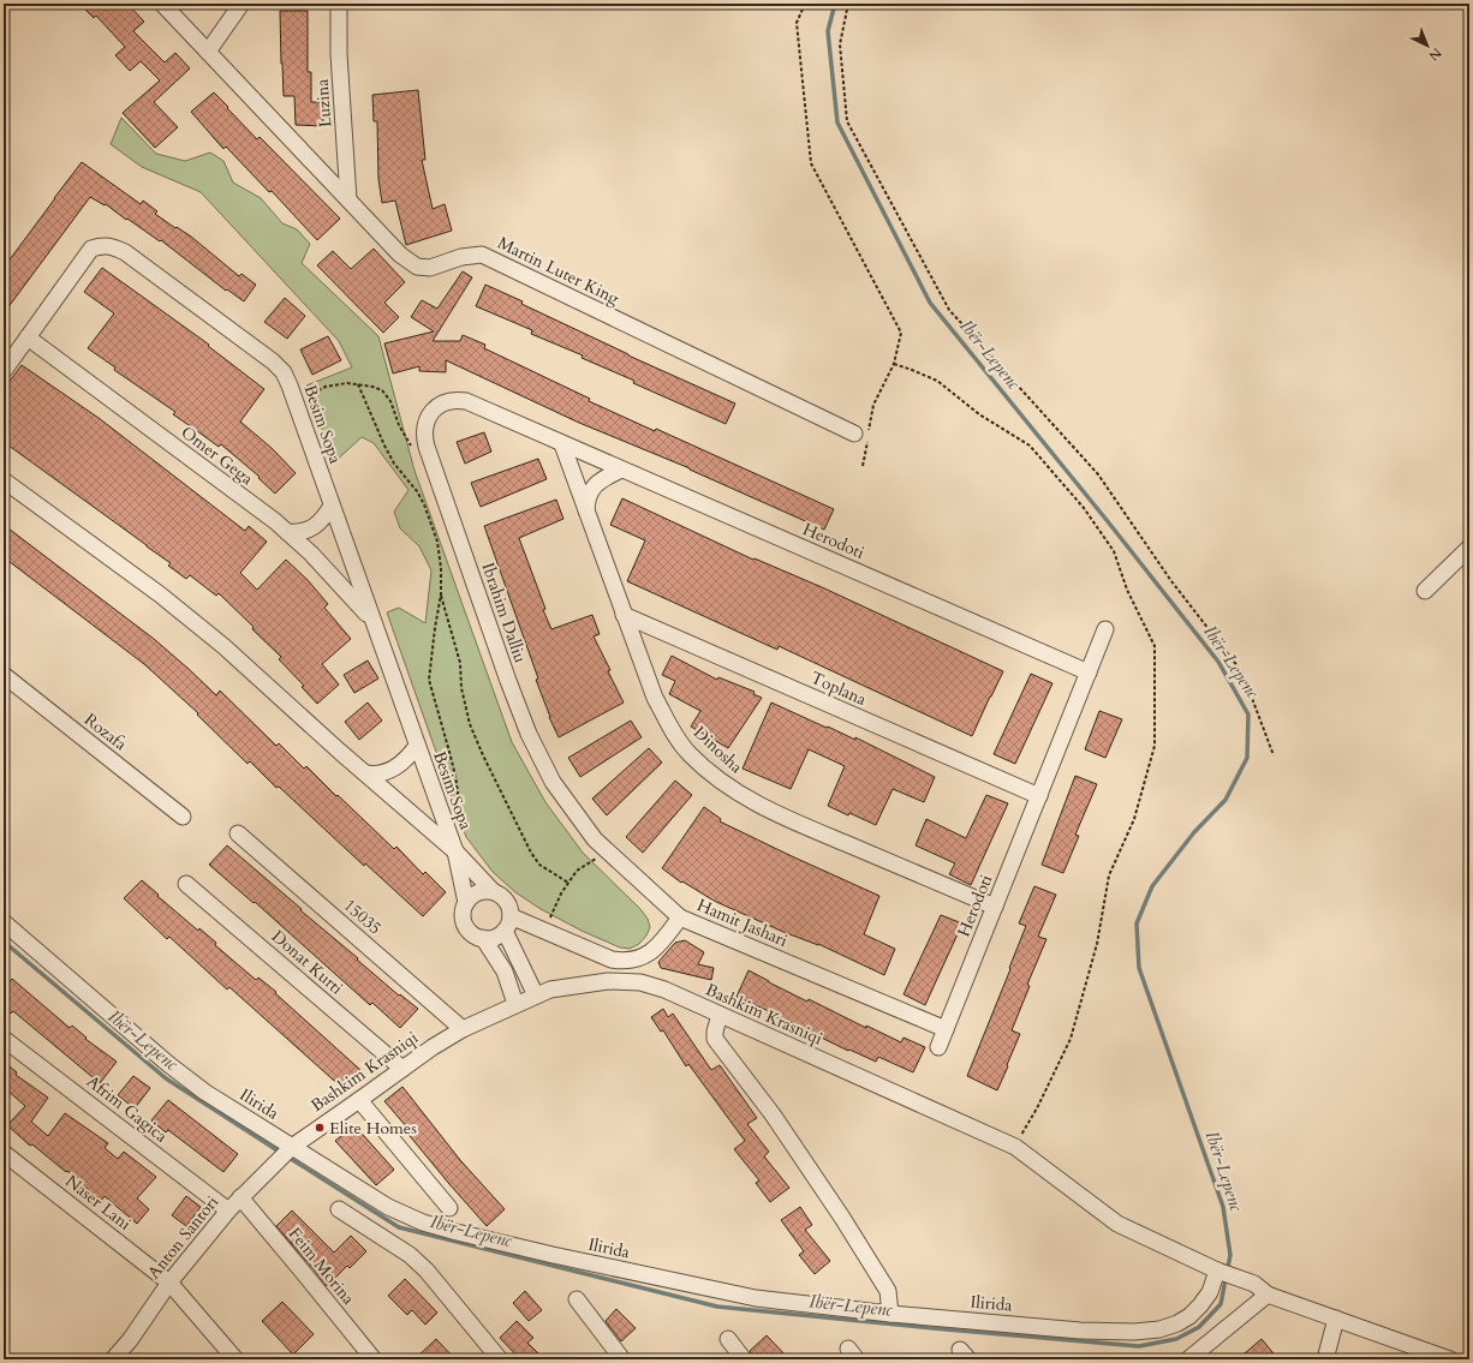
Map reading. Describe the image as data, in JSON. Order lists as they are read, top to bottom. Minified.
{"streets":{"street":["Luzina","Martin Luter King","Besim Sopa","Omer Gega","Herodoti","Ibrahim Dalliu","Toplana","Rozafa","Dinosha","15035","Hamit Jashari","Donat Kurti","Bashkim Krasniqi","Ilirida","Afrim Gagica","Naser Lani","Anton Santori","Feim Morina"]},"crossings":[["Luzina","Martin Luter King"],["Besim Sopa","Omer Gega"],["Besim Sopa","Hamit Jashari"],["Besim Sopa","Bashkim Krasniqi"],["Herodoti","Ibrahim Dalliu"],["Herodoti","Toplana"],["Herodoti","Dinosha"],["Herodoti","Hamit Jashari"],["Ibrahim Dalliu","Dinosha"],["Ibrahim Dalliu","Hamit Jashari"],["Toplana","Dinosha"],["15035","Bashkim Krasniqi"],["Donat Kurti","Bashkim Krasniqi"],["Bashkim Krasniqi","Ilirida"],["Bashkim Krasniqi","Anton Santori"],["Ilirida","Anton Santori"],["Afrim Gagica","Anton Santori"],["Naser Lani","Anton Santori"],["Anton Santori","Feim Morina"]],"water":["Ibër-Lepenc"],"places":["Elite Homes"],"north":"bottom right"}
